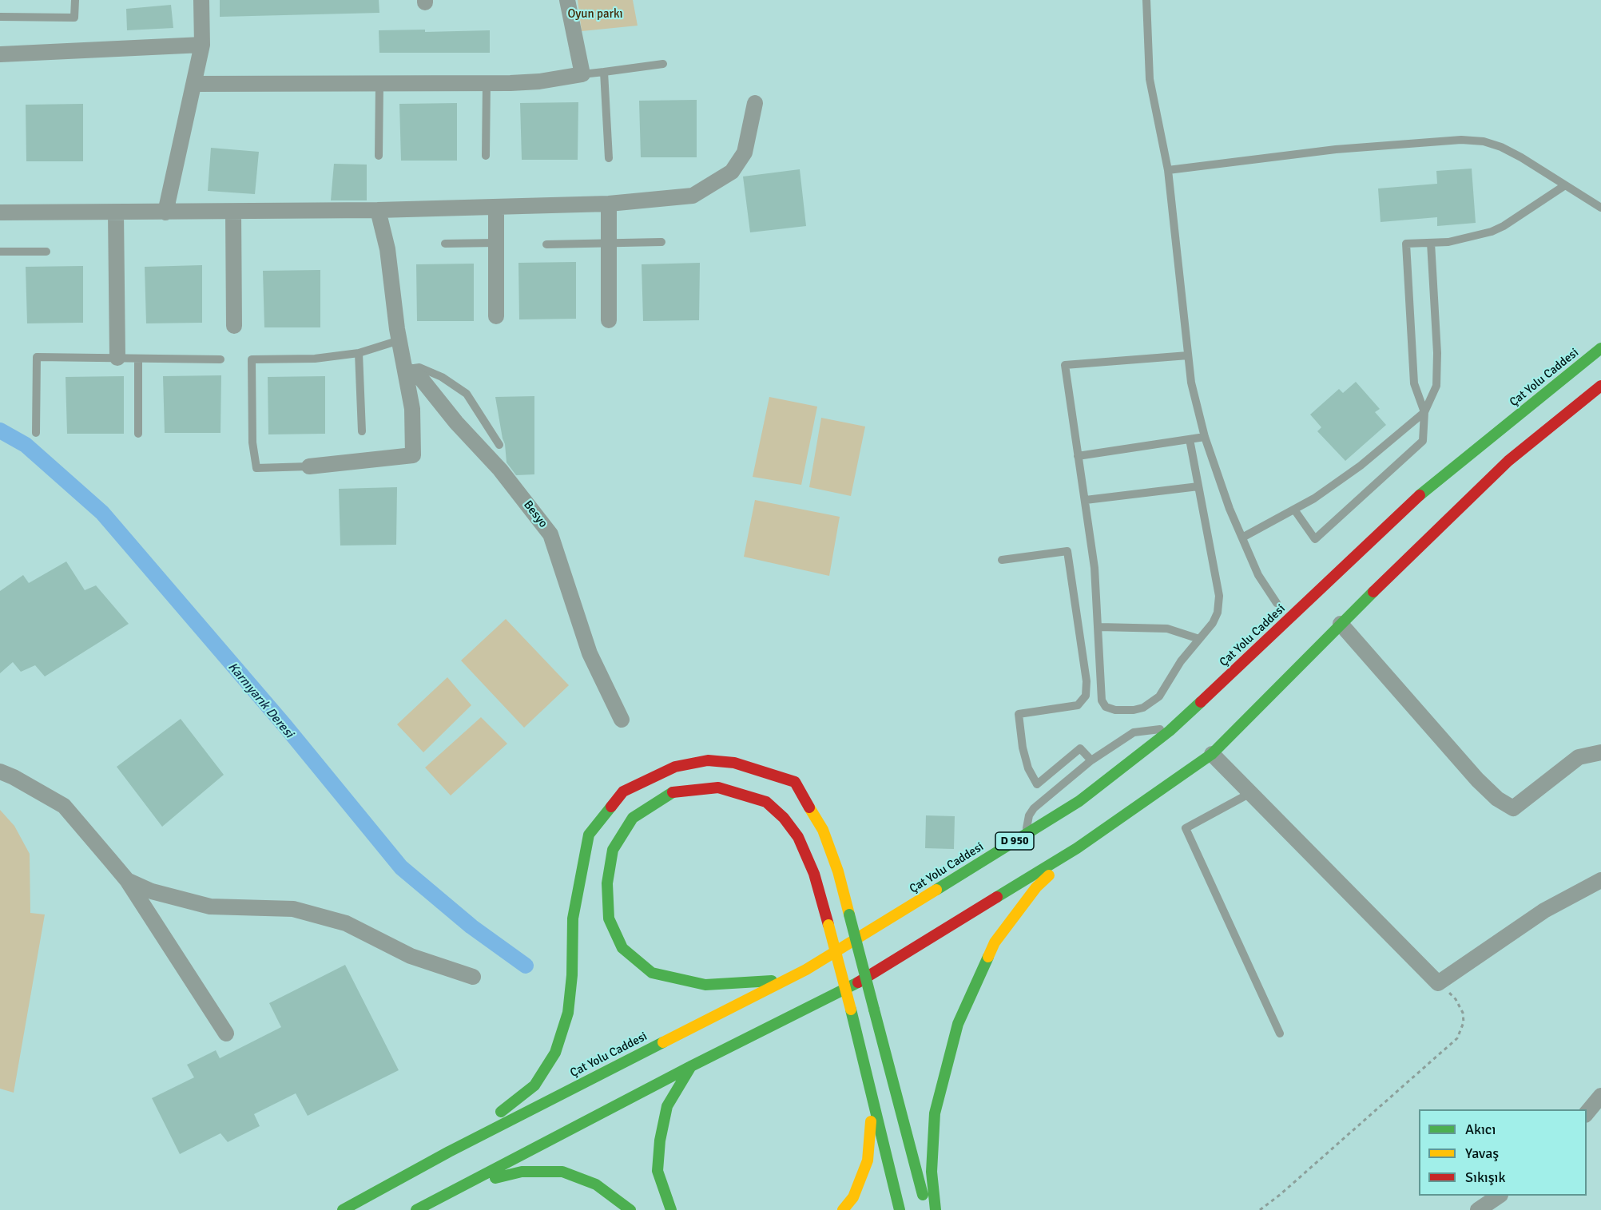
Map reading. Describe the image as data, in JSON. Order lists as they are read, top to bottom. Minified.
{"streets":{"highway":["Çat Yolu Caddesi","D 950"],"street":["Besyo"]},"water":["Karnıyarık Deresi"],"parks":["Oyun parkı"],"legend":["Akıcı","Yavaş","Sıkışık"]}
